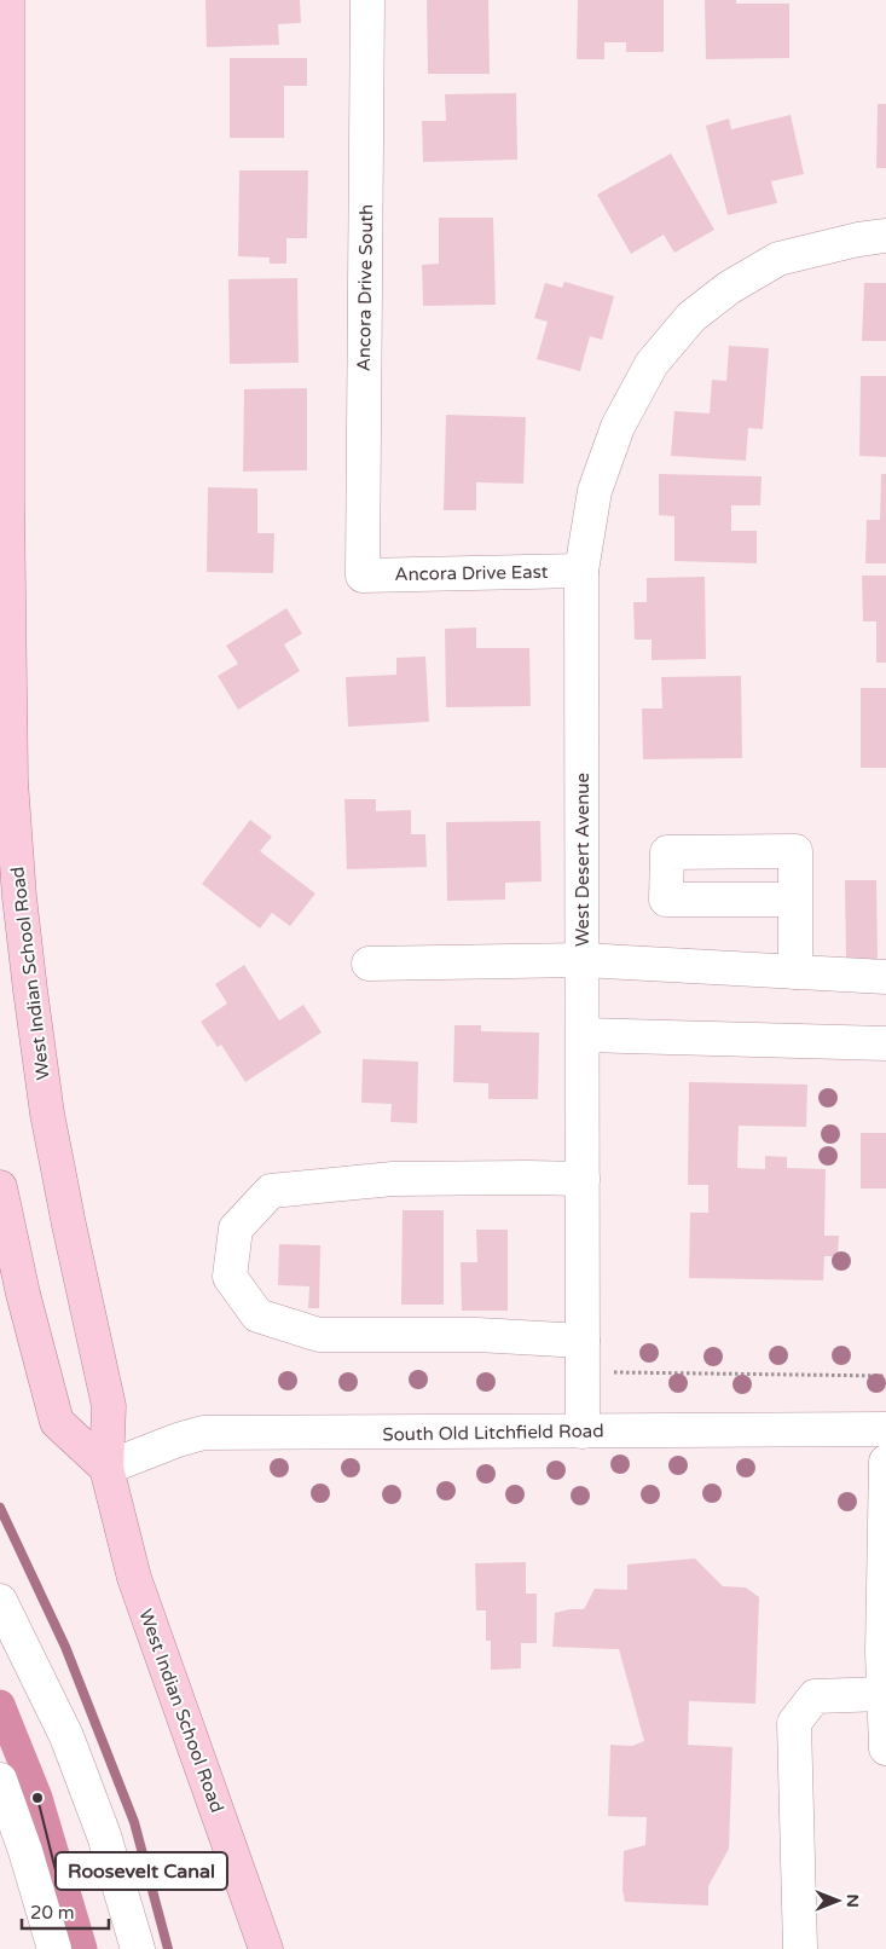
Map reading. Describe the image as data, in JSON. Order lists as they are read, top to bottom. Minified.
{"streets":{"main road":["West Indian School Road"],"street":["Ancora Drive South","Ancora Drive East","West Desert Avenue","South Old Litchfield Road"]},"crossings":[["Ancora Drive South","Ancora Drive East"],["Ancora Drive East","West Desert Avenue"],["West Desert Avenue","South Old Litchfield Road"],["West Indian School Road","South Old Litchfield Road"]],"places":["Roosevelt Canal"],"scale_bar":"20 m","north":"right"}
